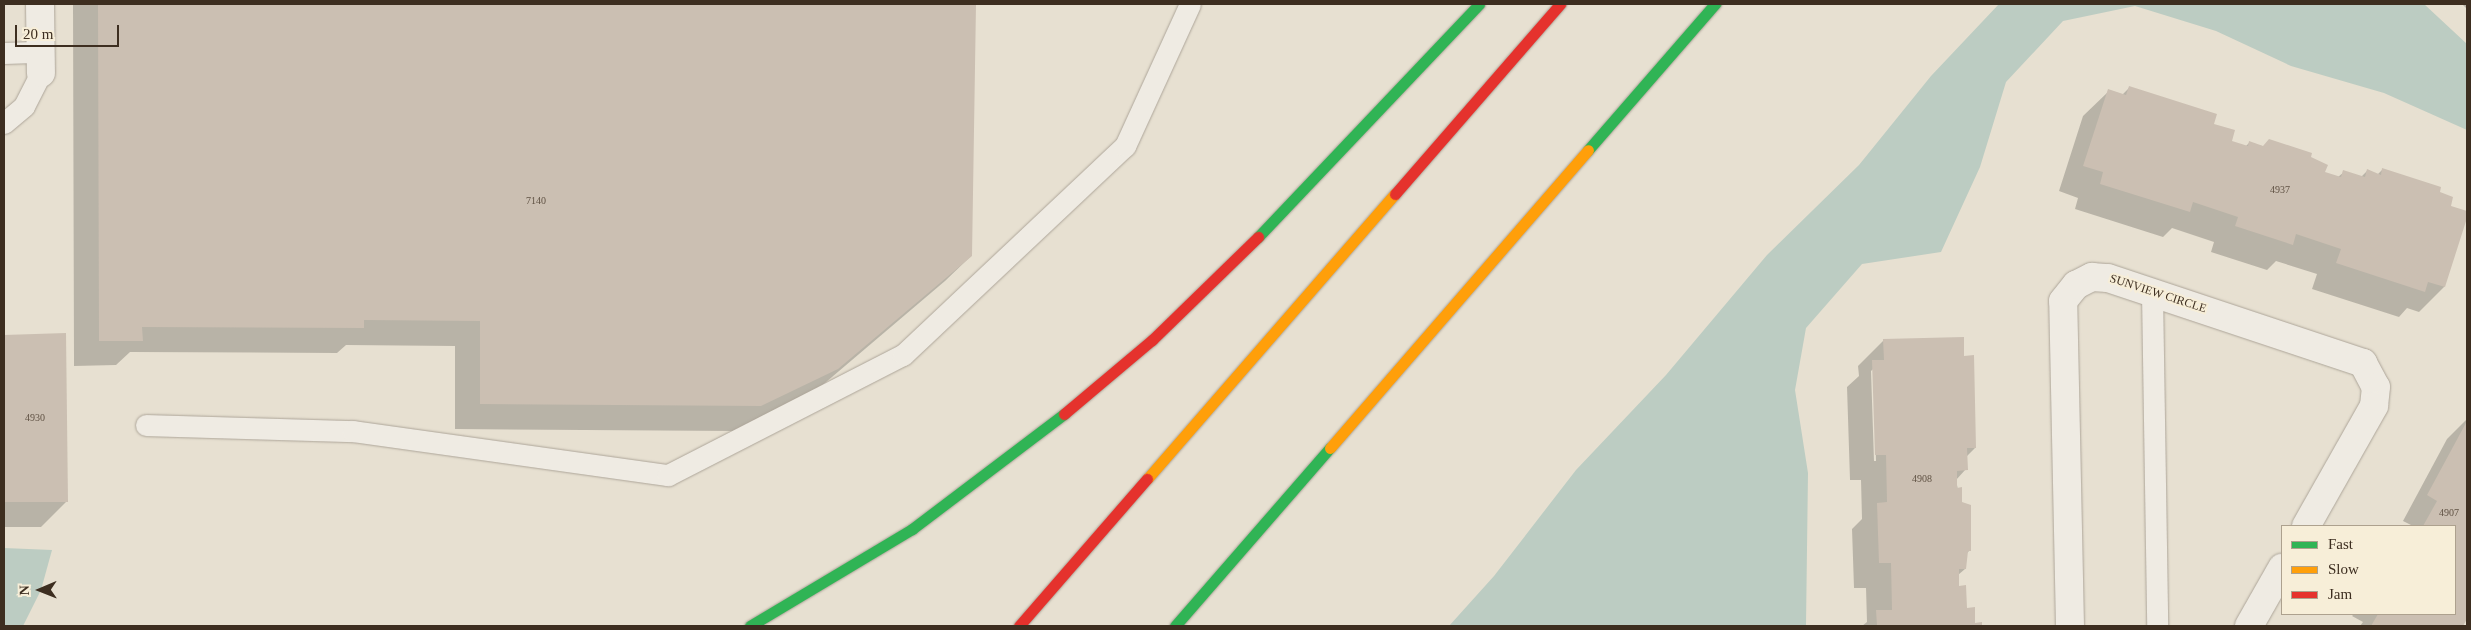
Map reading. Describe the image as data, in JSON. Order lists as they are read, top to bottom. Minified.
{"streets":{"street":["SUNVIEW CIRCLE"]},"house_numbers":["4937","7140","4930","4908","4907"],"legend":["Fast","Slow","Jam"],"scale_bar":"20 m","north":"left"}
